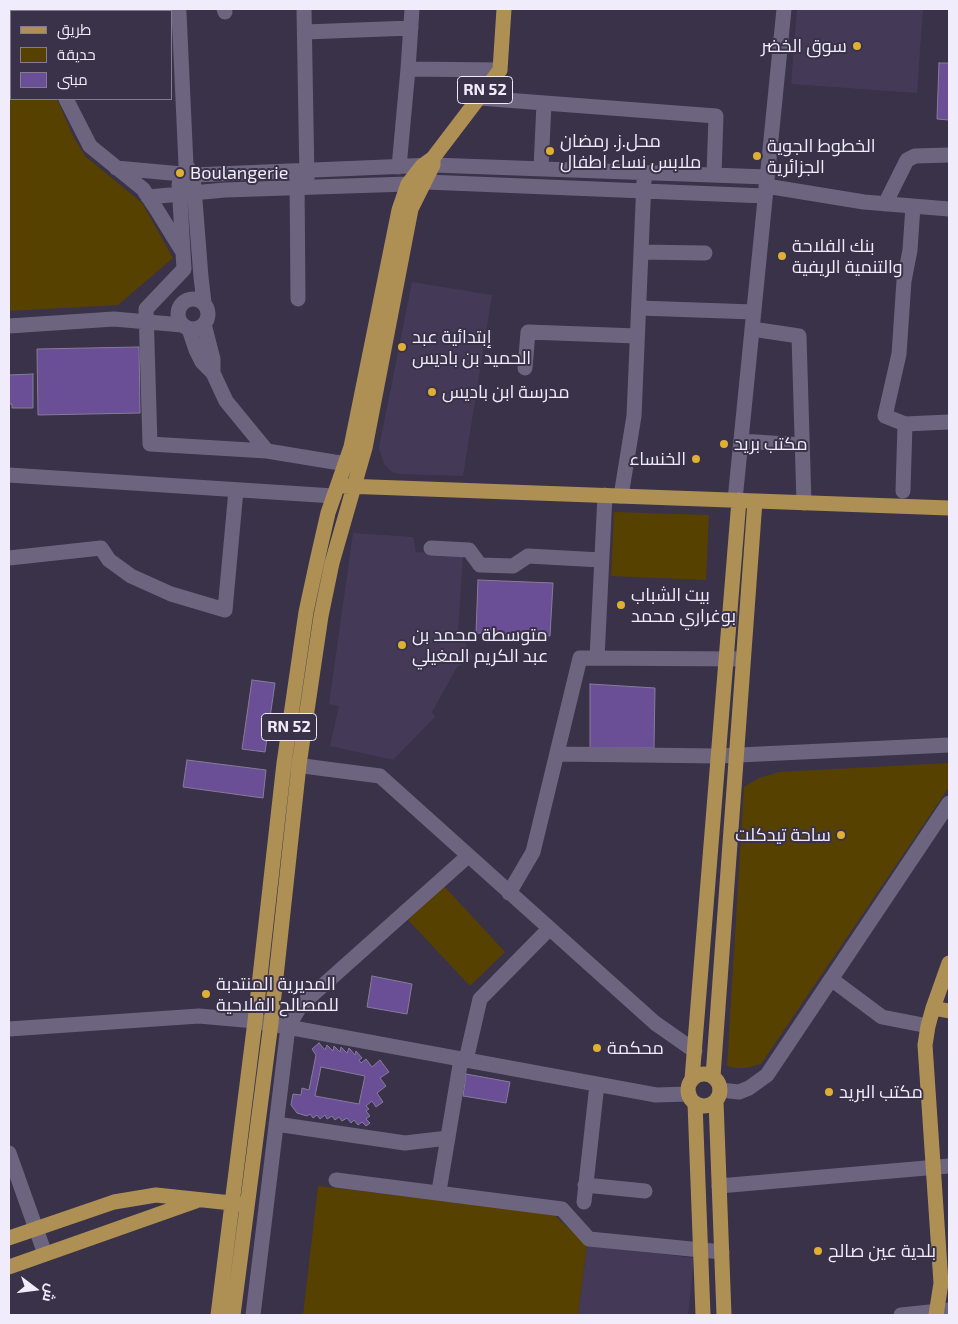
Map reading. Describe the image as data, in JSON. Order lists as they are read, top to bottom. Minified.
{"streets":{"main road":["RN 52"]},"places":["سوق الخضر","محل.ز. رمضان ملابس نساء اطفال","الخطوط الجوية الجزائرية","Boulangerie","بنك الفلاحة والتنمية الريفية","إبتدائية عبد الحميد بن باديس","مدرسة ابن باديس","مكتب بريد","الخنساء","بيت الشباب بوغراري محمد","متوسطة محمد بن عبد الكريم المغيلي","ساحة تيدكلت","المديرية المنتدبة للمصالح الفلاحية","محكمة","مكتب البريد","بلدية عين صالح"],"legend":["طريق","حديقة","مبنى"],"north":"right"}
